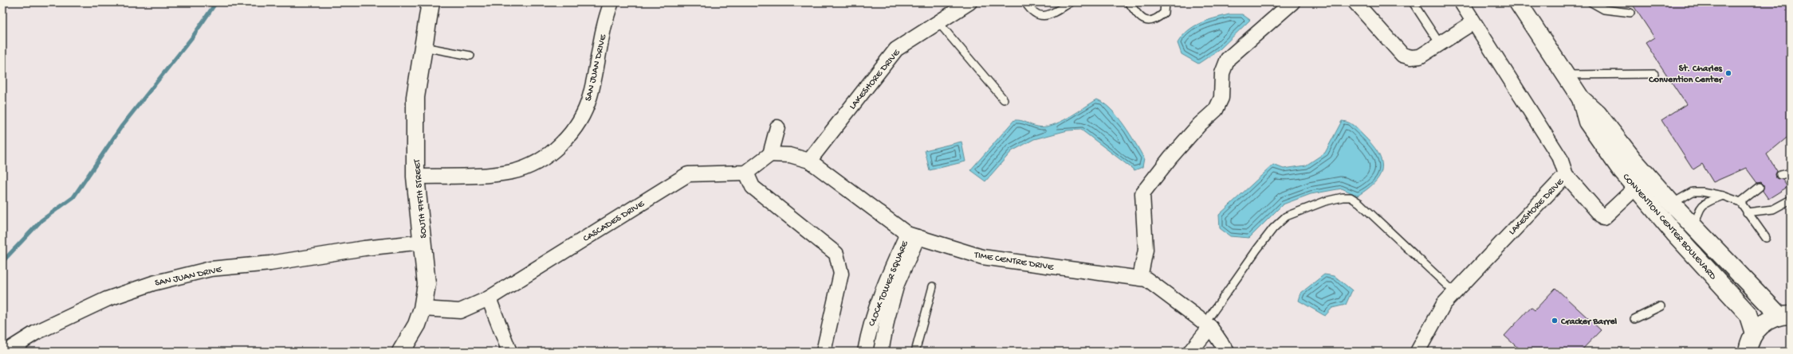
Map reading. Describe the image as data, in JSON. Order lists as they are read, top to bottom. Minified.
{"streets":{"street":["SAN JUAN DRIVE","LAKESHORE DRIVE","SOUTH FIFTH STREET","CASCADES DRIVE","CONVENTION CENTER BOULEVARD","TIME CENTRE DRIVE","CLOCK TOWER SQUARE"]},"crossings":[["SAN JUAN DRIVE","SOUTH FIFTH STREET"],["LAKESHORE DRIVE","TIME CENTRE DRIVE"],["SOUTH FIFTH STREET","CASCADES DRIVE"],["TIME CENTRE DRIVE","CLOCK TOWER SQUARE"]],"places":["St. Charles Convention Center","Cracker Barrel"]}
